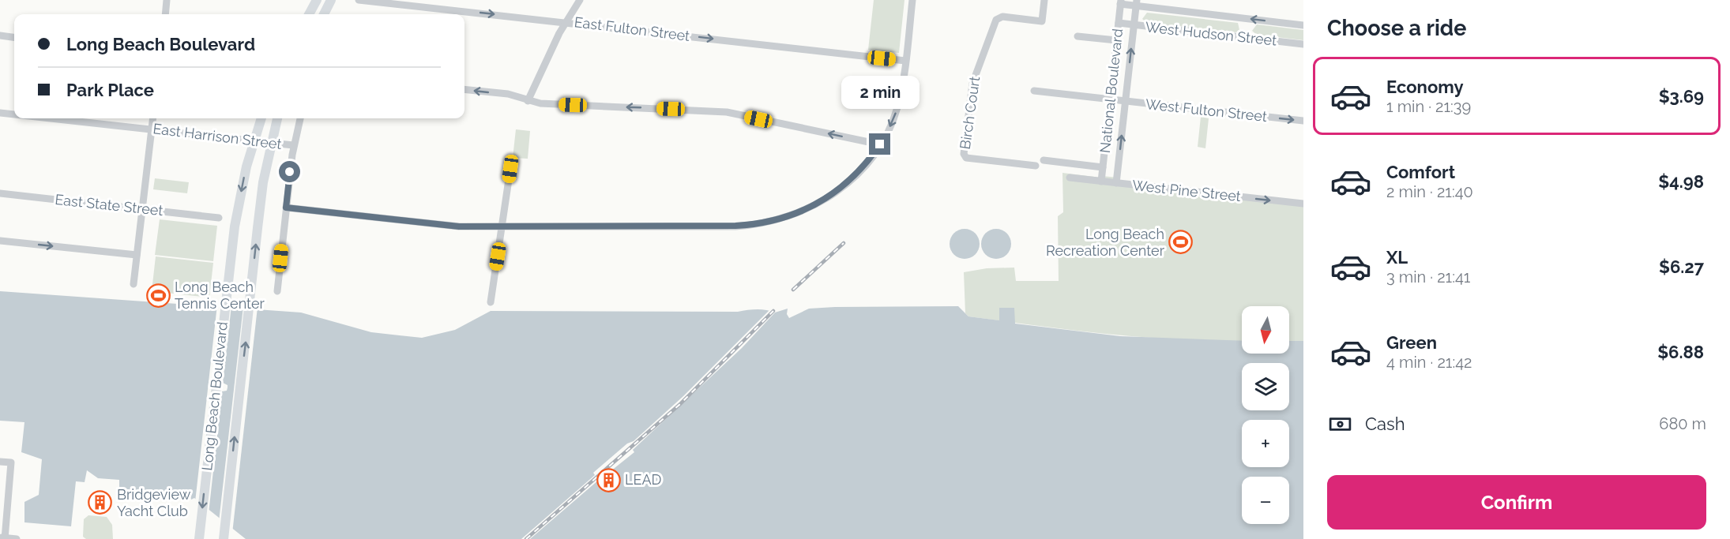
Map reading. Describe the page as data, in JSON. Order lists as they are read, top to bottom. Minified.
{"streets":{"main road":["Long Beach Boulevard"],"street":["East Fulton Street","West Hudson Street","National Boulevard","West Fulton Street","Birch Court","East Harrison Street","West Pine Street","East State Street"]},"crossings":[["West Hudson Street","National Boulevard"],["National Boulevard","West Fulton Street"],["National Boulevard","West Pine Street"],["East Harrison Street","Long Beach Boulevard"]],"one_way":["East Fulton Street","West Fulton Street","West Pine Street"],"places":{"sports":["Long Beach Recreation Center","Long Beach Tennis Center"],"building":["LEAD","Bridgeview Yacht Club"]},"north":"bottom","page":{"heading":"Choose a ride","banner":["Long Beach Boulevard","Park Place"],"list":[{"name":"Economy","note":"1 min · 21:39","value":"$3.69"},{"name":"Comfort","note":"2 min · 21:40","value":"$4.98"},{"name":"XL","note":"3 min · 21:41","value":"$6.27"},{"name":"Green","note":"4 min · 21:42","value":"$6.88"}],"bubble":"2 min","map_buttons":["+","−"],"pay":["Cash","680 m"],"buttons":"Confirm"}}
